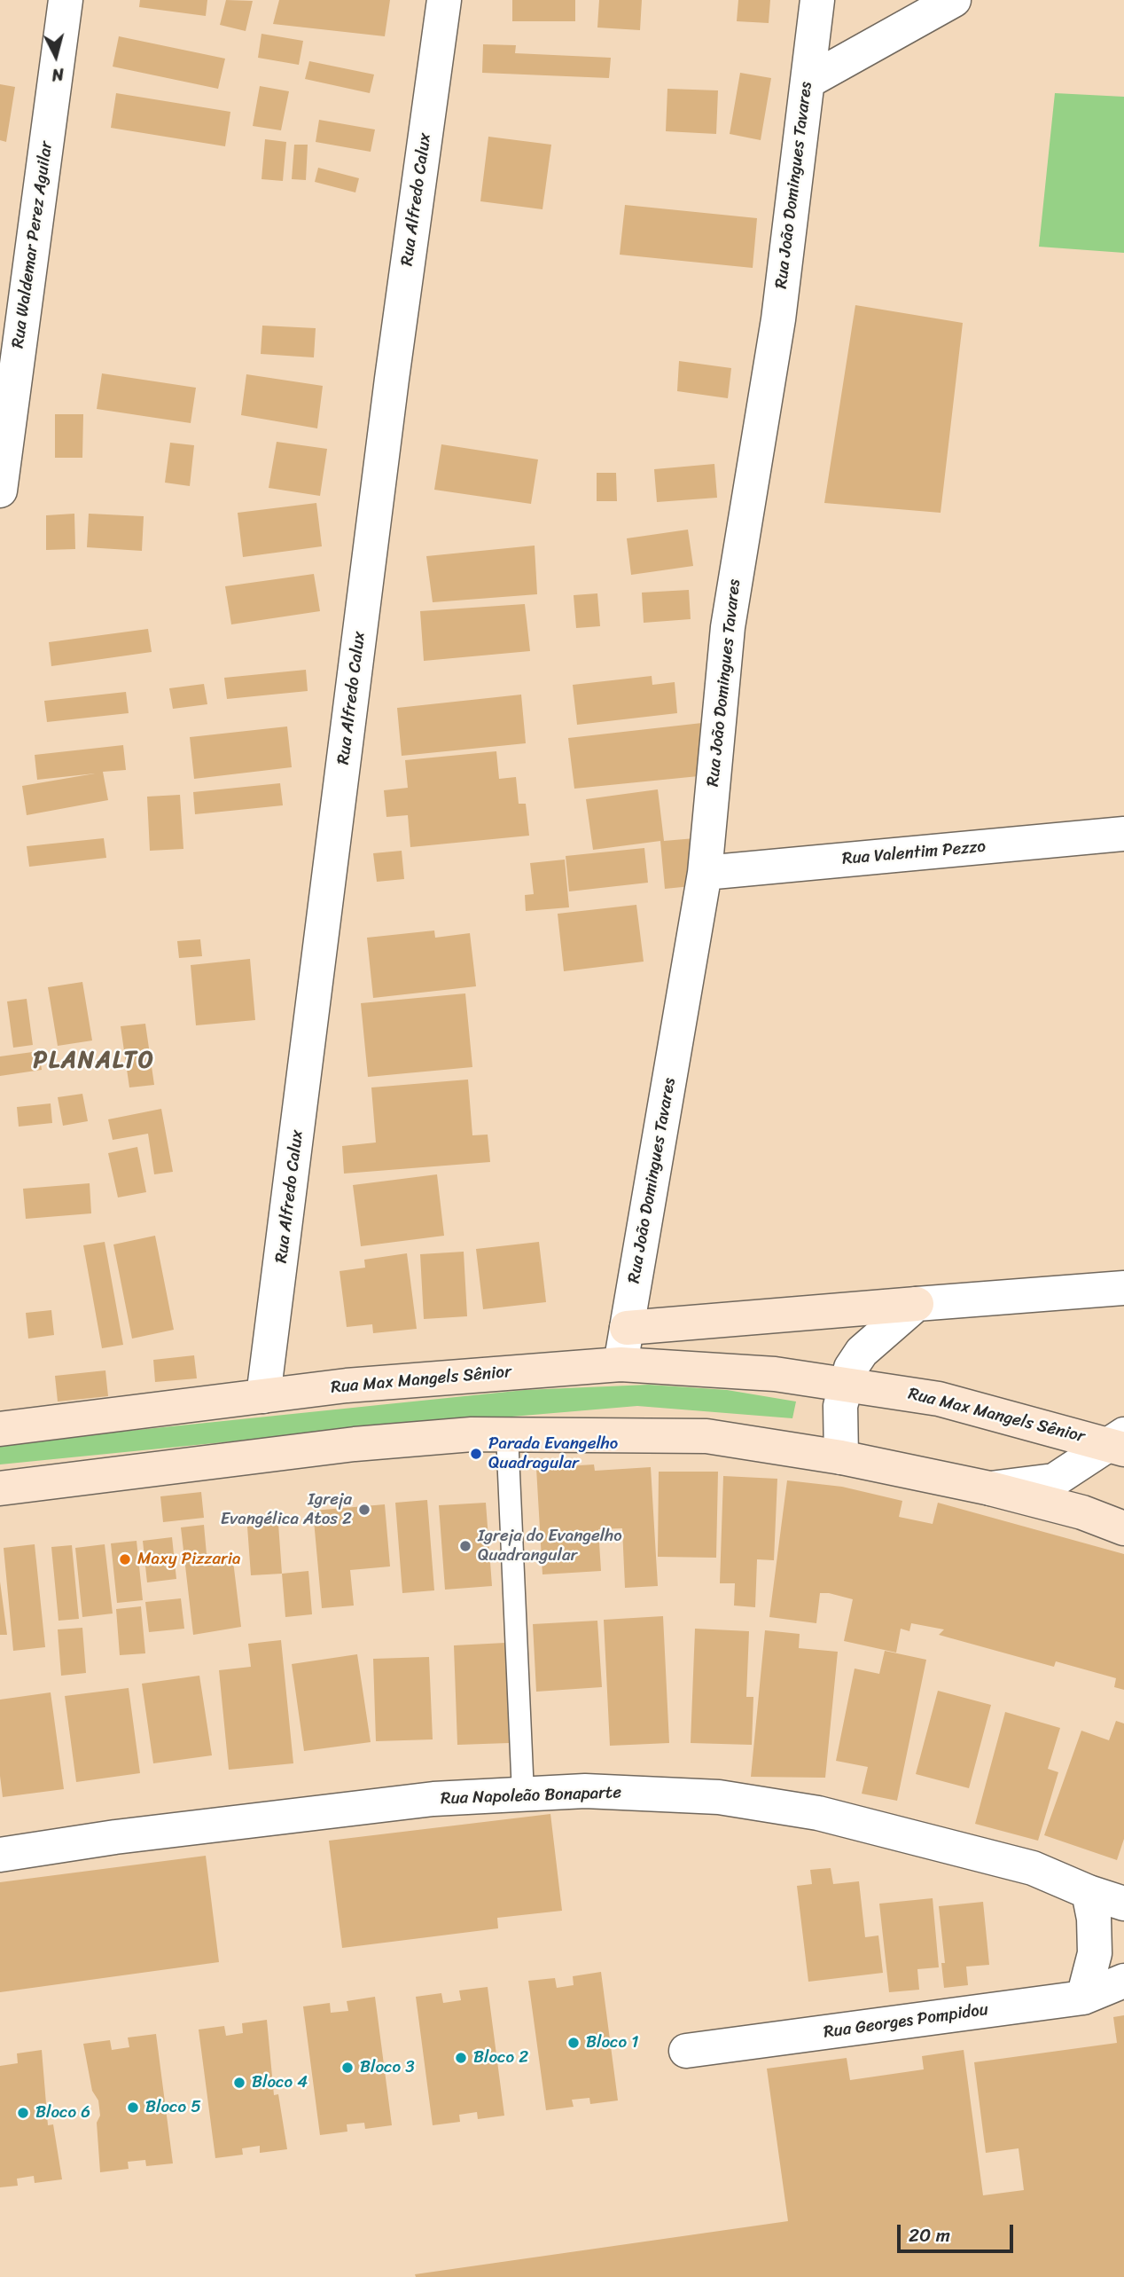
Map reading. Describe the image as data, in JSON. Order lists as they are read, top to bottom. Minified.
{"streets":{"street":["Rua João Domingues Tavares","Rua Alfredo Calux","Rua Waldemar Perez Aguilar","Rua Valentim Pezzo","Rua Max Mangels Sênior","Rua Napoleão Bonaparte","Rua Georges Pompidou"]},"crossings":[["Rua João Domingues Tavares","Rua Valentim Pezzo"],["Rua João Domingues Tavares","Rua Max Mangels Sênior"],["Rua Alfredo Calux","Rua Max Mangels Sênior"]],"districts":["PLANALTO"],"places":["Parada Evangelho Quadragular","Igreja Evangélica Atos 2","Igreja do Evangelho Quadrangular","Maxy Pizzaria","Bloco 1","Bloco 2","Bloco 3","Bloco 4","Bloco 5","Bloco 6"],"scale_bar":"20 m","north":"bottom"}
